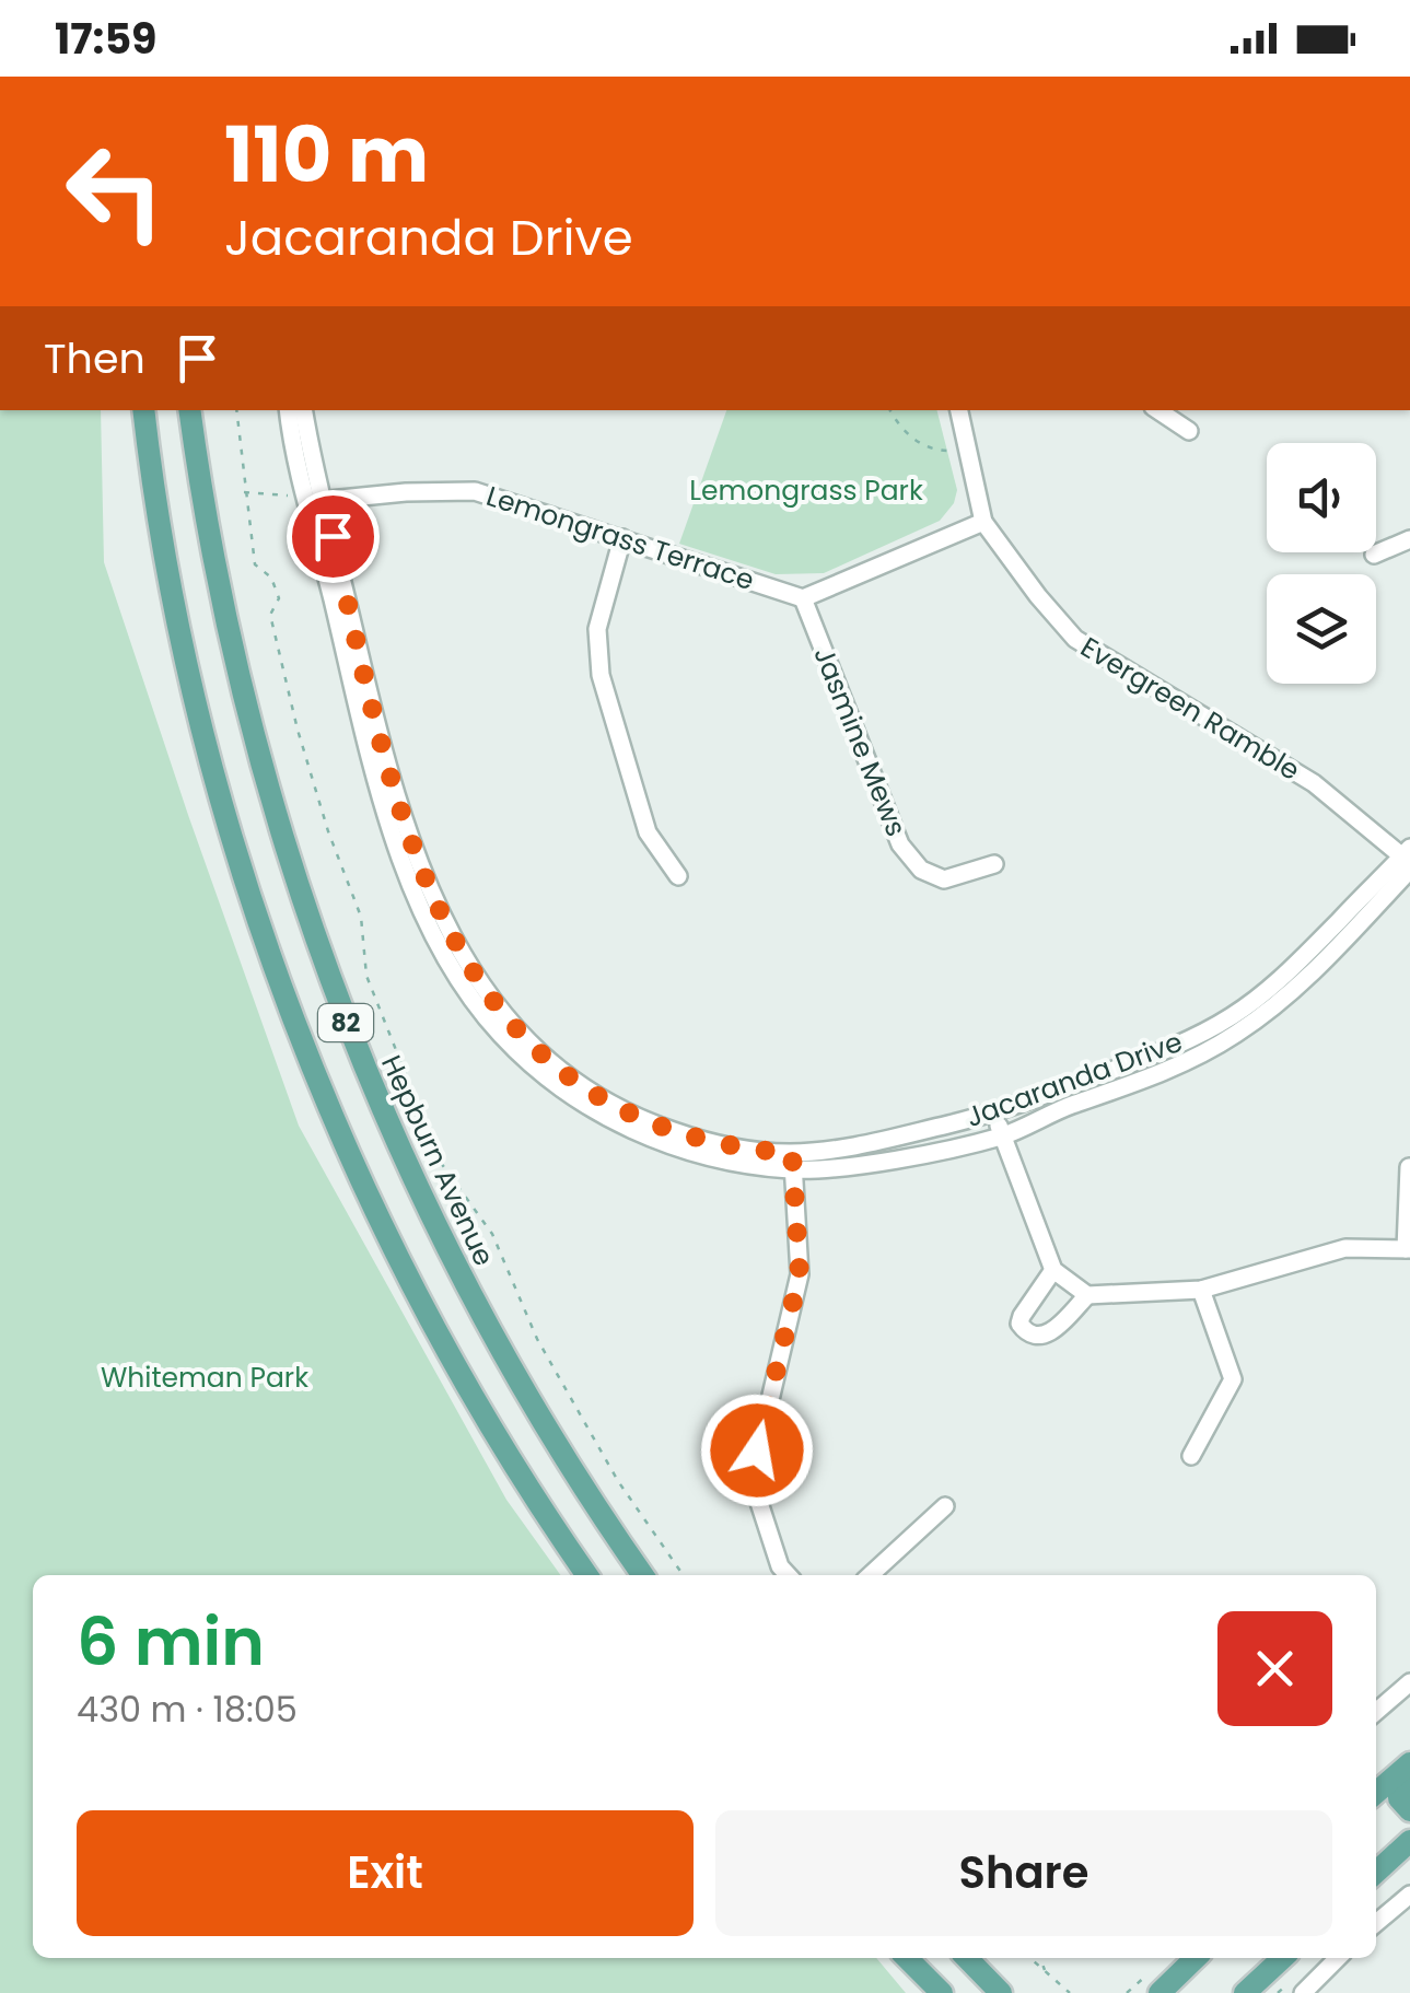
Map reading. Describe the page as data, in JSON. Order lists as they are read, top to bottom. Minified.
{"streets":{"main road":["82","Hepburn Avenue"],"street":["Lemongrass Terrace","Evergreen Ramble","Jasmine Mews","Jacaranda Drive"]},"crossings":[["Lemongrass Terrace","Jasmine Mews"],["Lemongrass Terrace","Jacaranda Drive"],["Evergreen Ramble","Jacaranda Drive"]],"parks":["Lemongrass Park","Whiteman Park"],"page":{"status":"17:59","turn":["110 m","Jacaranda Drive"],"then":"Then","heading":["6 min","430 m · 18:05"],"buttons":["Exit","Share"]}}
